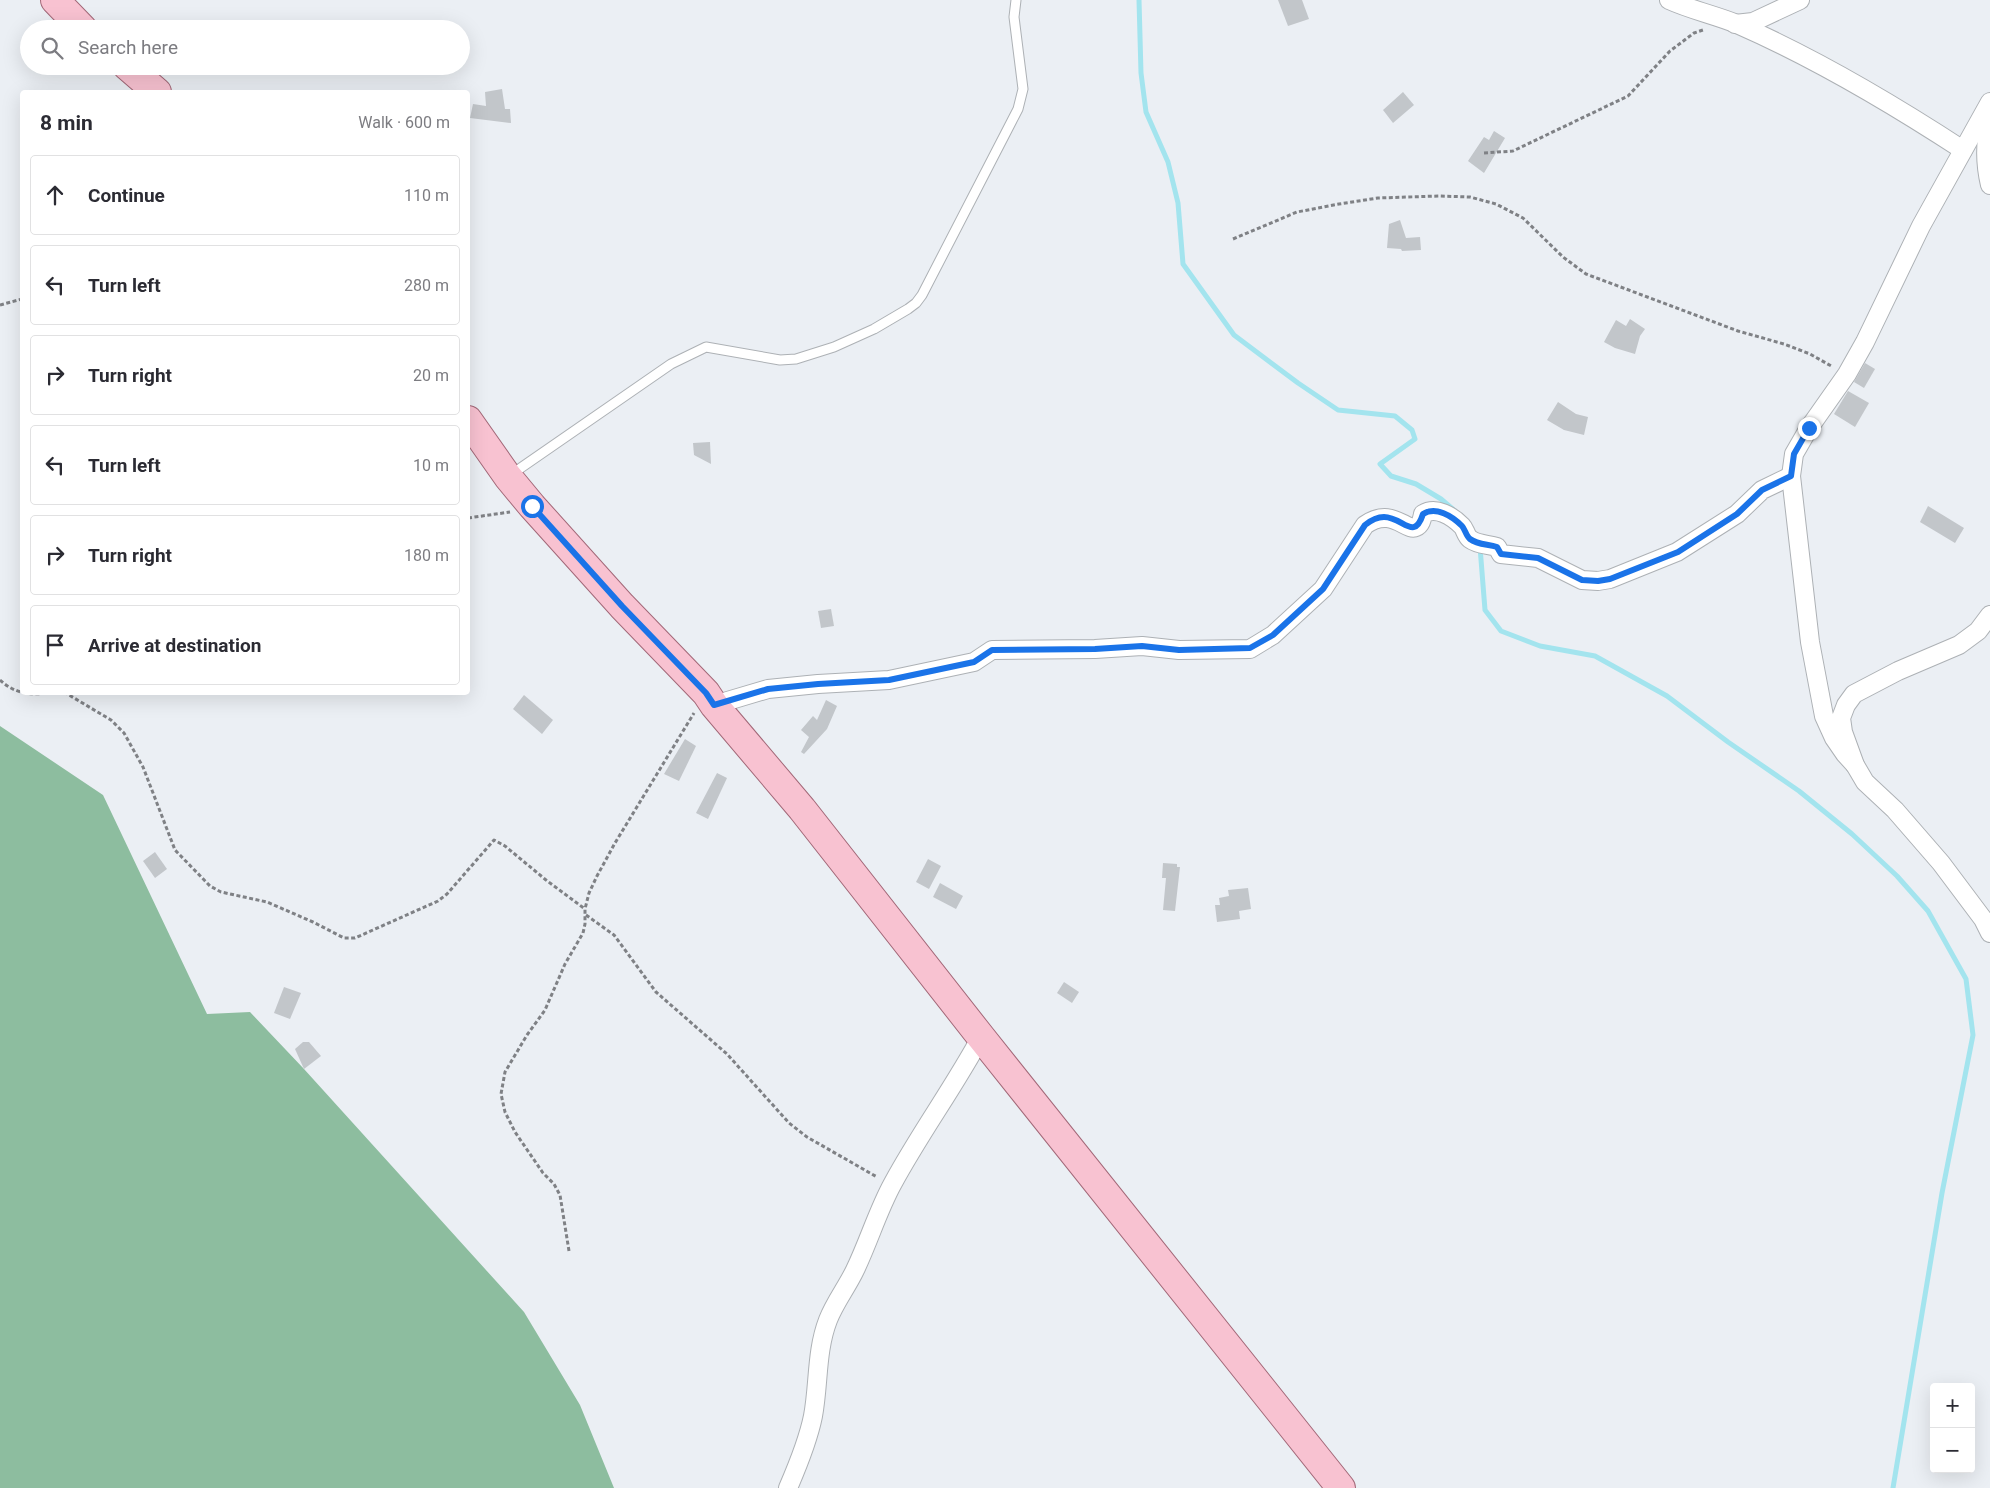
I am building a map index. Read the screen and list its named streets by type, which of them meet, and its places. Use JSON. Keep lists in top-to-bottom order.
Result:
{
  "page": {
    "search": "Search here",
    "heading": ["8 min", "Walk · 600 m"],
    "list": [
      ["Continue", "110 m"],
      ["Turn left", "280 m"],
      ["Turn right", "20 m"],
      ["Turn left", "10 m"],
      ["Turn right", "180 m"],
      "Arrive at destination"
    ],
    "map_buttons": ["+", "−"]
  }
}
